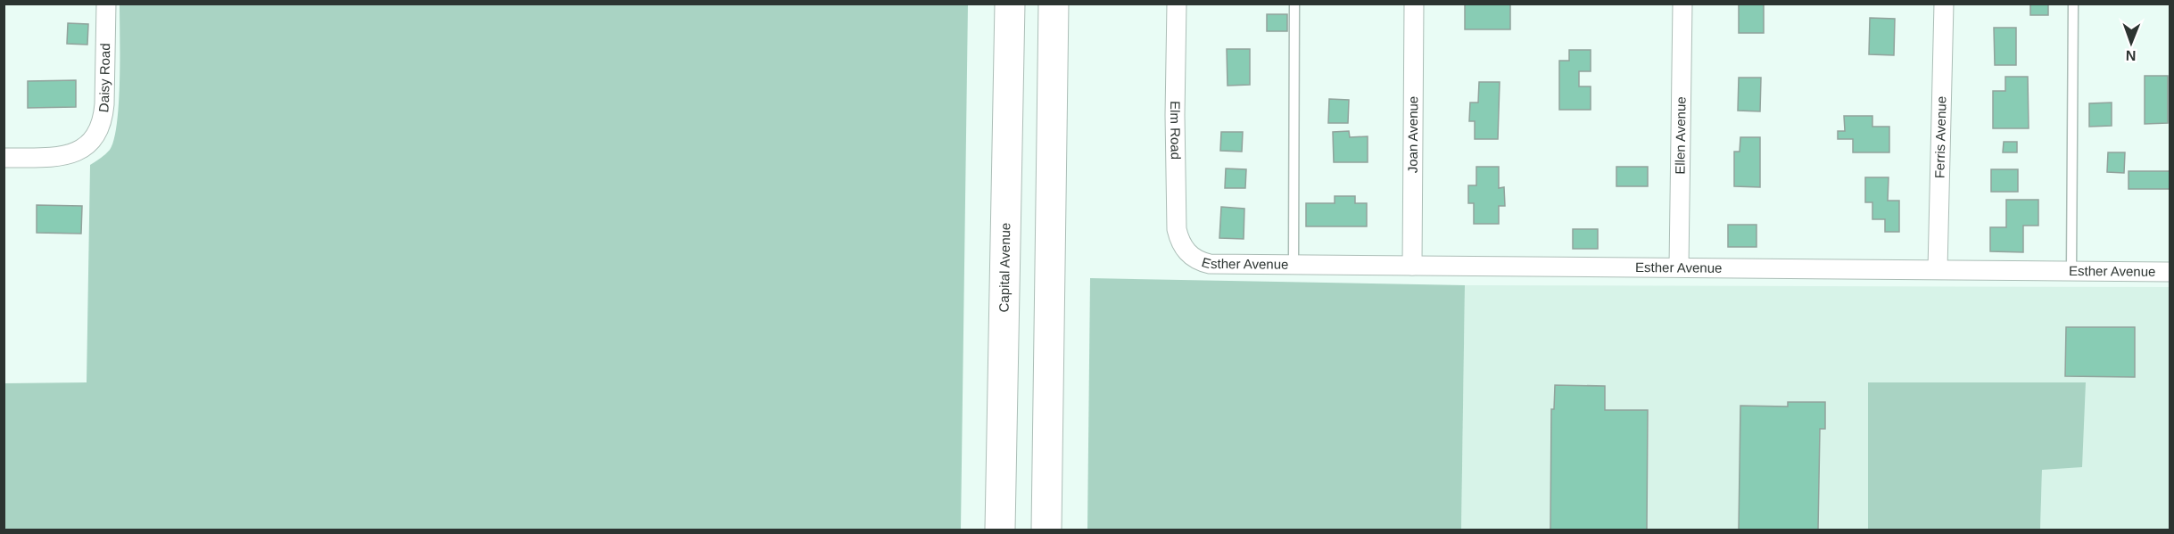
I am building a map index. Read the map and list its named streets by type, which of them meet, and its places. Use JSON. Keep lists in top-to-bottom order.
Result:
{
  "streets": {
    "highway": ["Capital Avenue"],
    "street": [
      "Daisy Road",
      "Elm Road",
      "Joan Avenue",
      "Ellen Avenue",
      "Ferris Avenue",
      "Esther Avenue"
    ]
  },
  "crossings": [
    ["Elm Road", "Esther Avenue"],
    ["Joan Avenue", "Esther Avenue"],
    ["Ellen Avenue", "Esther Avenue"],
    ["Ferris Avenue", "Esther Avenue"]
  ],
  "north": "bottom"
}
